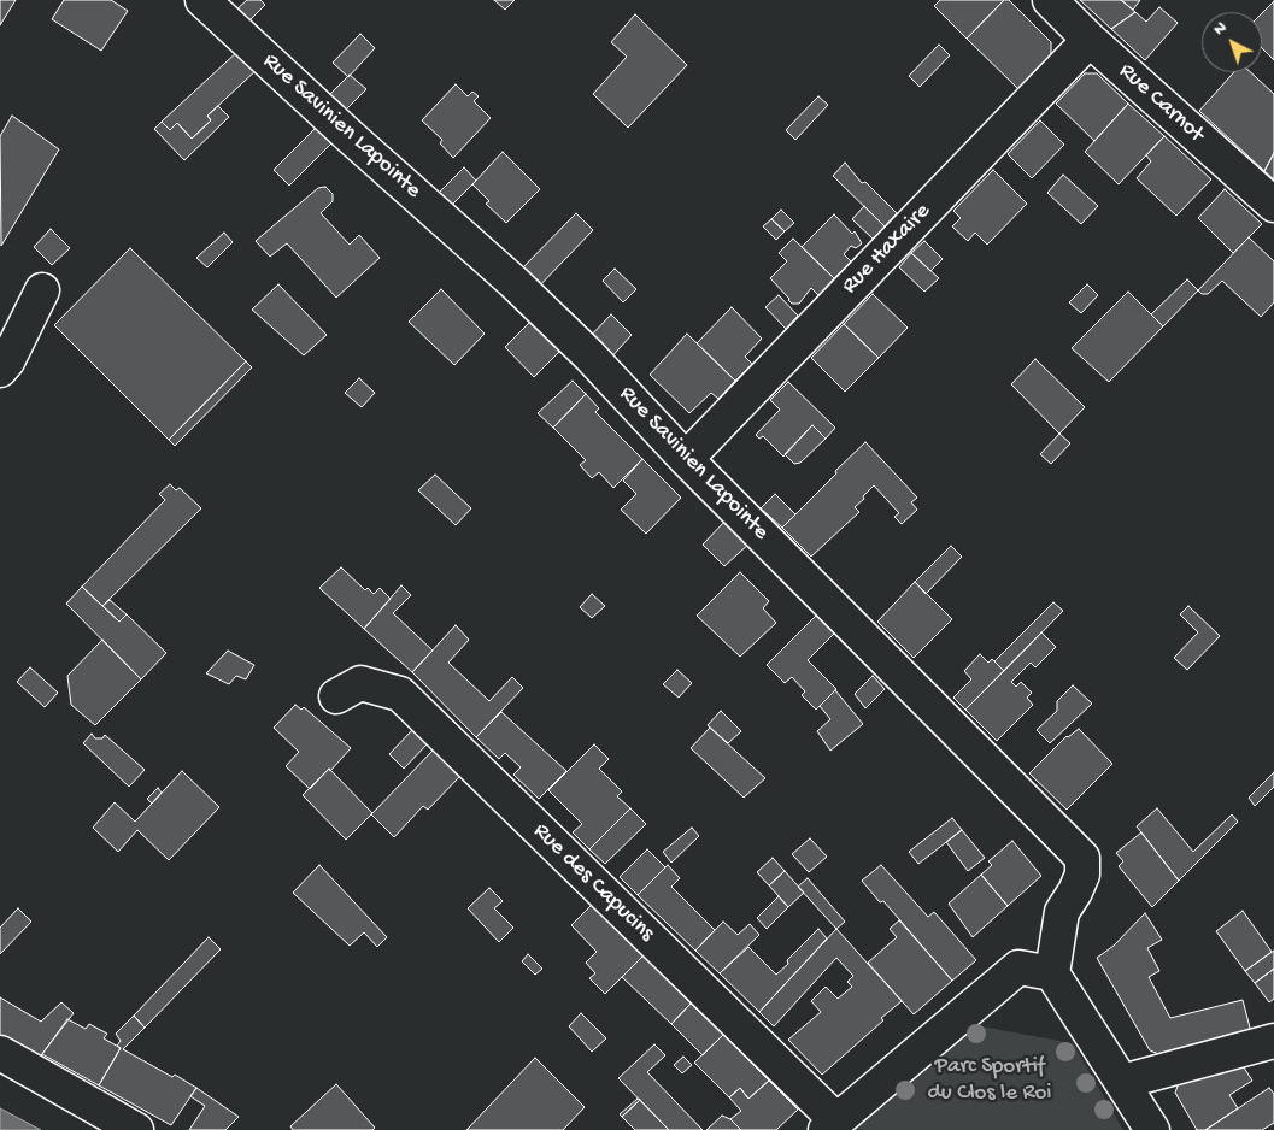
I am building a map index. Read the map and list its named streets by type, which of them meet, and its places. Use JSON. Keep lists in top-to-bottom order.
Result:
{
  "streets": {
    "street": [
      "Rue Carnot",
      "Rue Savinien Lapointe",
      "Rue Haxaire",
      "Rue des Capucins"
    ]
  },
  "crossings": [
    ["Rue Carnot", "Rue Haxaire"],
    ["Rue Savinien Lapointe", "Rue Haxaire"]
  ],
  "parks": ["Parc Sportif du Clos le Roi"],
  "north": "top left"
}
